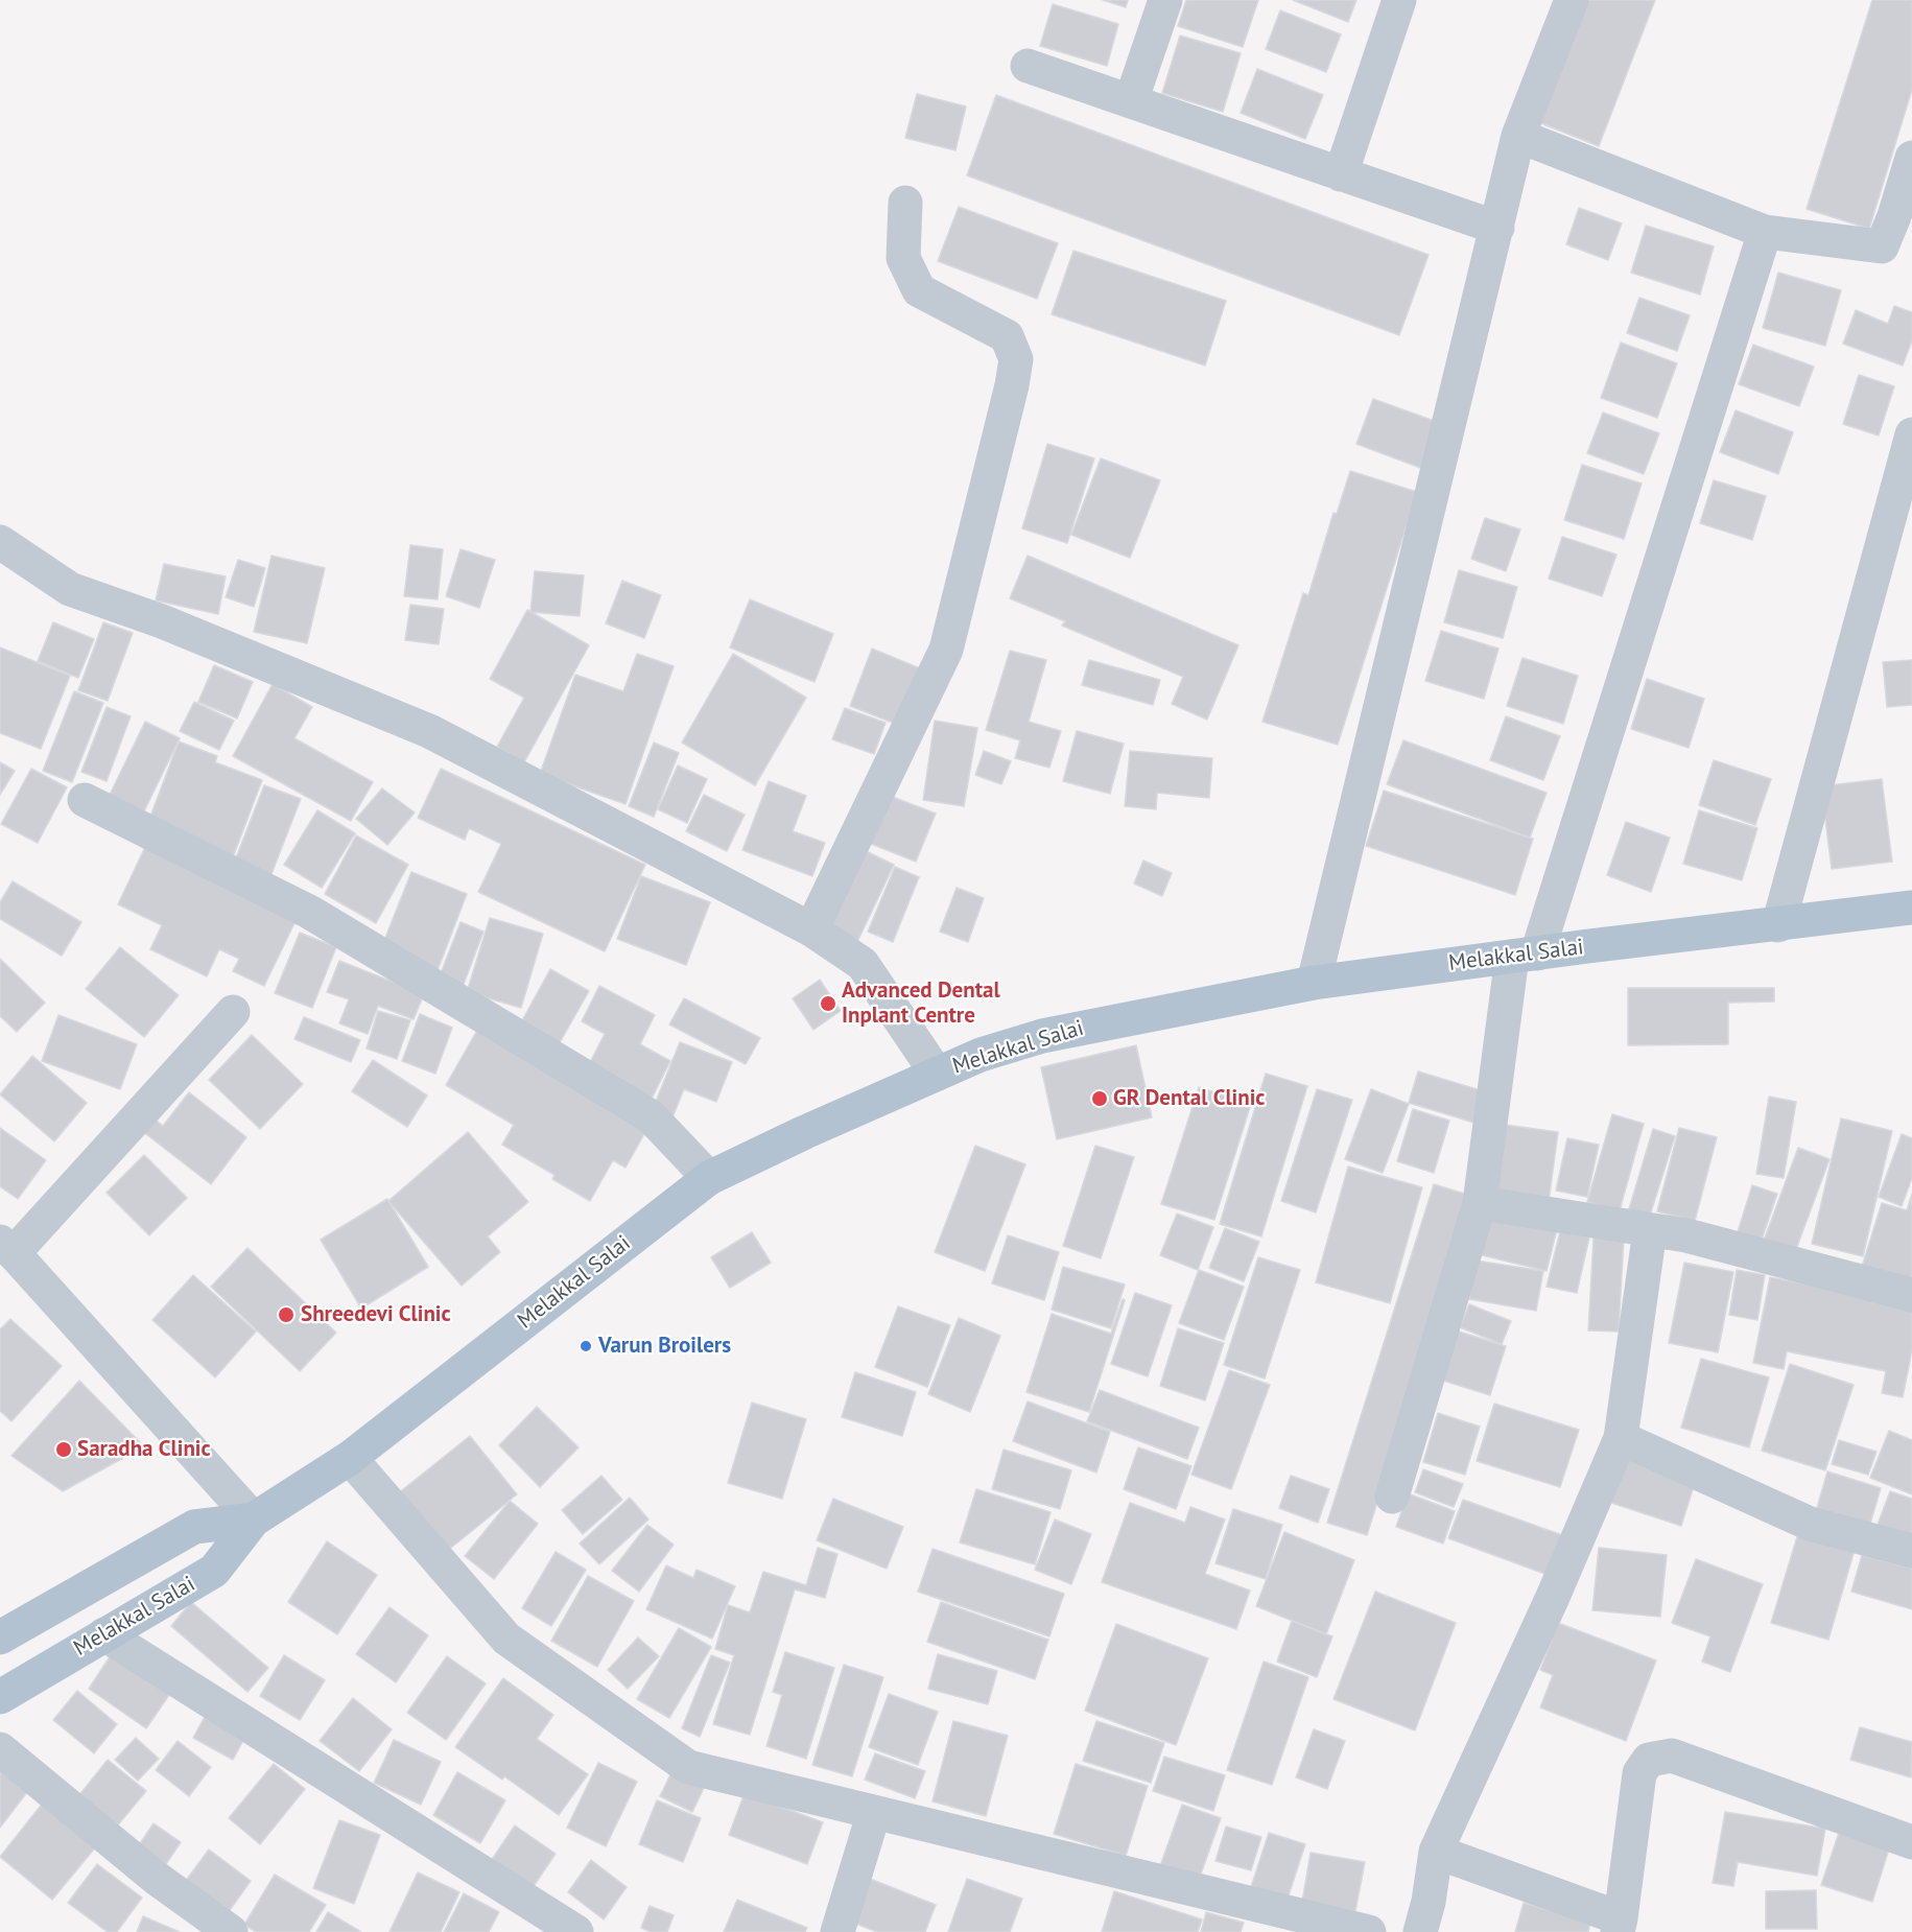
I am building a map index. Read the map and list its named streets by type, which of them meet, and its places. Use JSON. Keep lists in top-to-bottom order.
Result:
{
  "streets": {
    "main road": ["Melakkal Salai"]
  },
  "places": [
    "Advanced Dental Inplant Centre",
    "GR Dental Clinic",
    "Shreedevi Clinic",
    "Varun Broilers",
    "Saradha Clinic"
  ]
}
